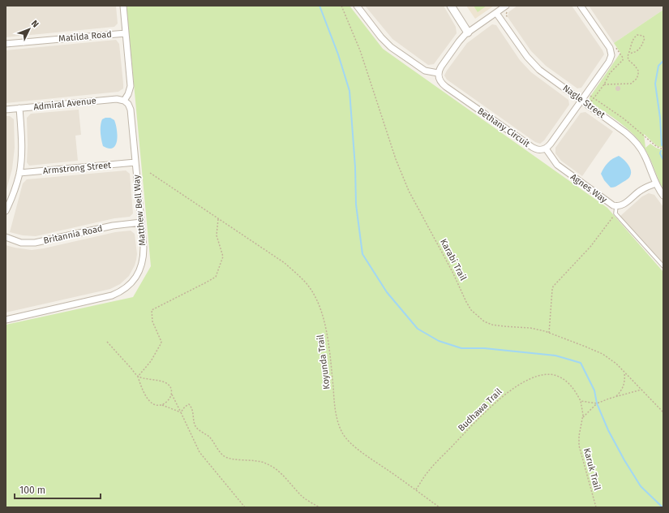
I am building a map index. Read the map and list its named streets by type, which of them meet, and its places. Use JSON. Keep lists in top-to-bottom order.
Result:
{
  "streets": {
    "street": [
      "Matilda Road",
      "Nagle Street",
      "Admiral Avenue",
      "Bethany Circuit",
      "Armstrong Street",
      "Agnes Way",
      "Matthew Bell Way",
      "Britannia Road"
    ],
    "path": [
      "Karabi Trail",
      "Koyunda Trail",
      "Budhawa Trail",
      "Karuk Trail"
    ]
  },
  "crossings": [
    ["Nagle Street", "Agnes Way"],
    ["Admiral Avenue", "Matthew Bell Way"],
    ["Bethany Circuit", "Agnes Way"],
    ["Armstrong Street", "Matthew Bell Way"],
    ["Matthew Bell Way", "Britannia Road"],
    ["Koyunda Trail", "Budhawa Trail"],
    ["Budhawa Trail", "Karuk Trail"]
  ],
  "scale_bar": "100 m",
  "north": "top right"
}
